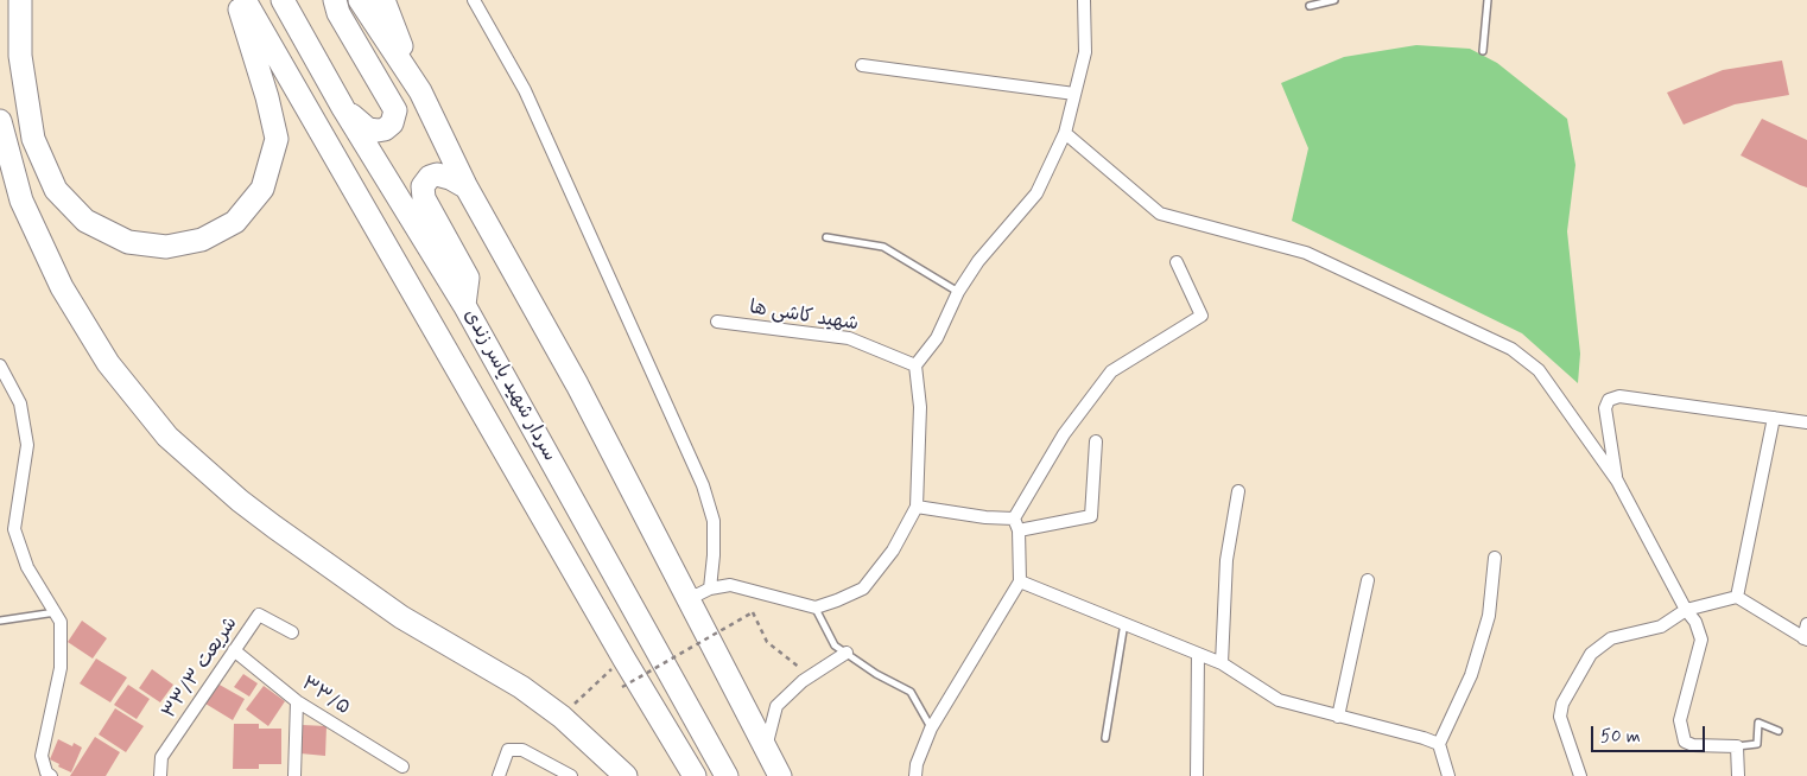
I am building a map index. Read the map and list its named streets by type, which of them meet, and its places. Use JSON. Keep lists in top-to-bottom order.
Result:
{
  "streets": {
    "highway": ["سردار شهید یاسر زندی"],
    "street": ["شهید کاشی ها", "شریعت ۳۳/۳", "۳۳/۵"]
  },
  "crossings": [
    ["شریعت ۳۳/۳", "۳۳/۵"]
  ],
  "scale_bar": "50 m"
}
